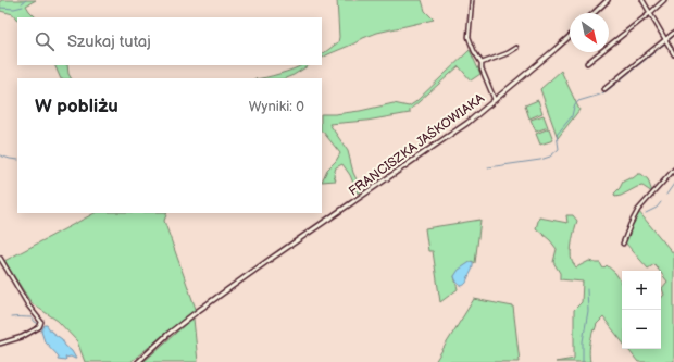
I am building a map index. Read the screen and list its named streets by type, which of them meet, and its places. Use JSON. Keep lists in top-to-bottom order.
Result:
{
  "streets": {
    "street": ["FRANCISZKA JAŚKOWIAKA"]
  },
  "north": "bottom right",
  "page": {
    "search": "Szukaj tutaj",
    "heading": ["W pobliżu", "Wyniki: 0"],
    "map_buttons": ["+", "−"]
  }
}
